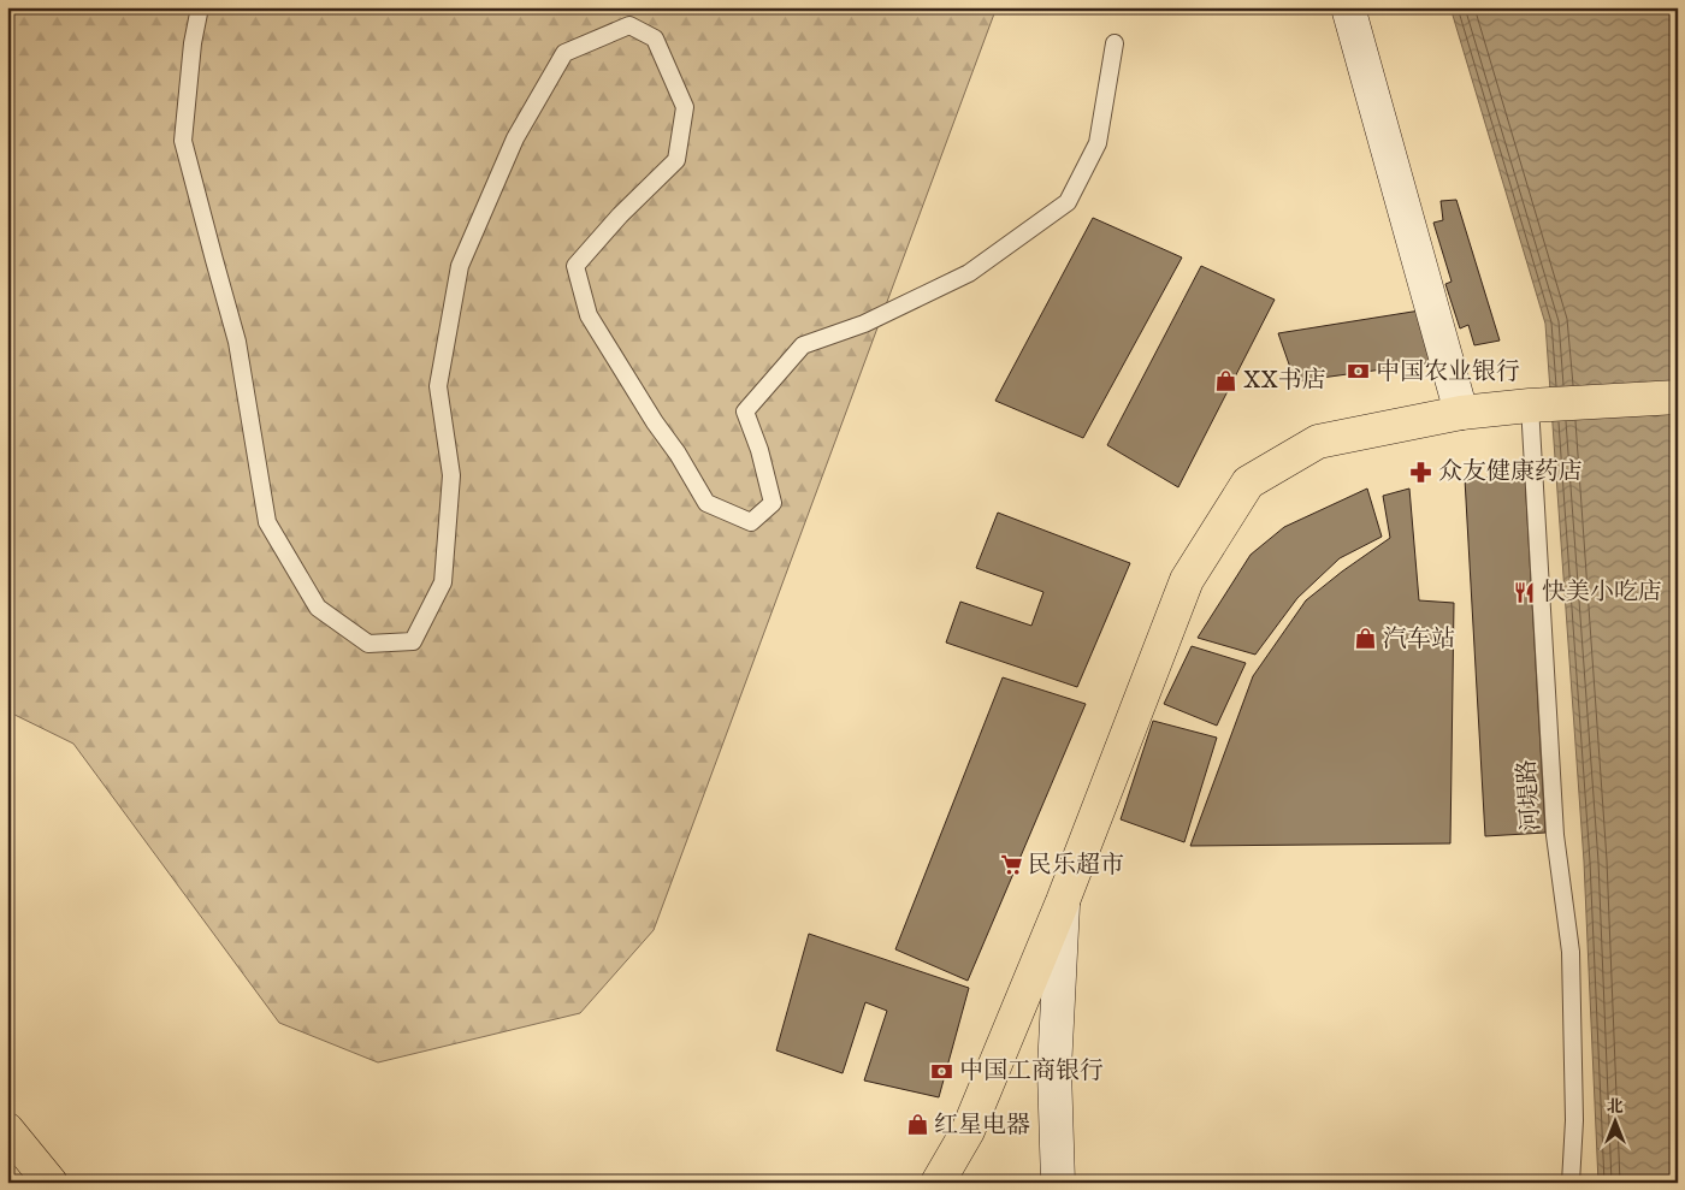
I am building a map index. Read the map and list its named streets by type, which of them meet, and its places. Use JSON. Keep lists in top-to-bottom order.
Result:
{
  "streets": {
    "lane": ["河堤路"]
  },
  "places": {
    "bank": ["中国农业银行", "中国工商银行"],
    "shop": ["XX书店", "汽车站", "红星电器"],
    "pharmacy": ["众友健康药店"],
    "restaurant": ["快美小吃店"],
    "supermarket": ["民乐超市"]
  },
  "north": "top"
}
